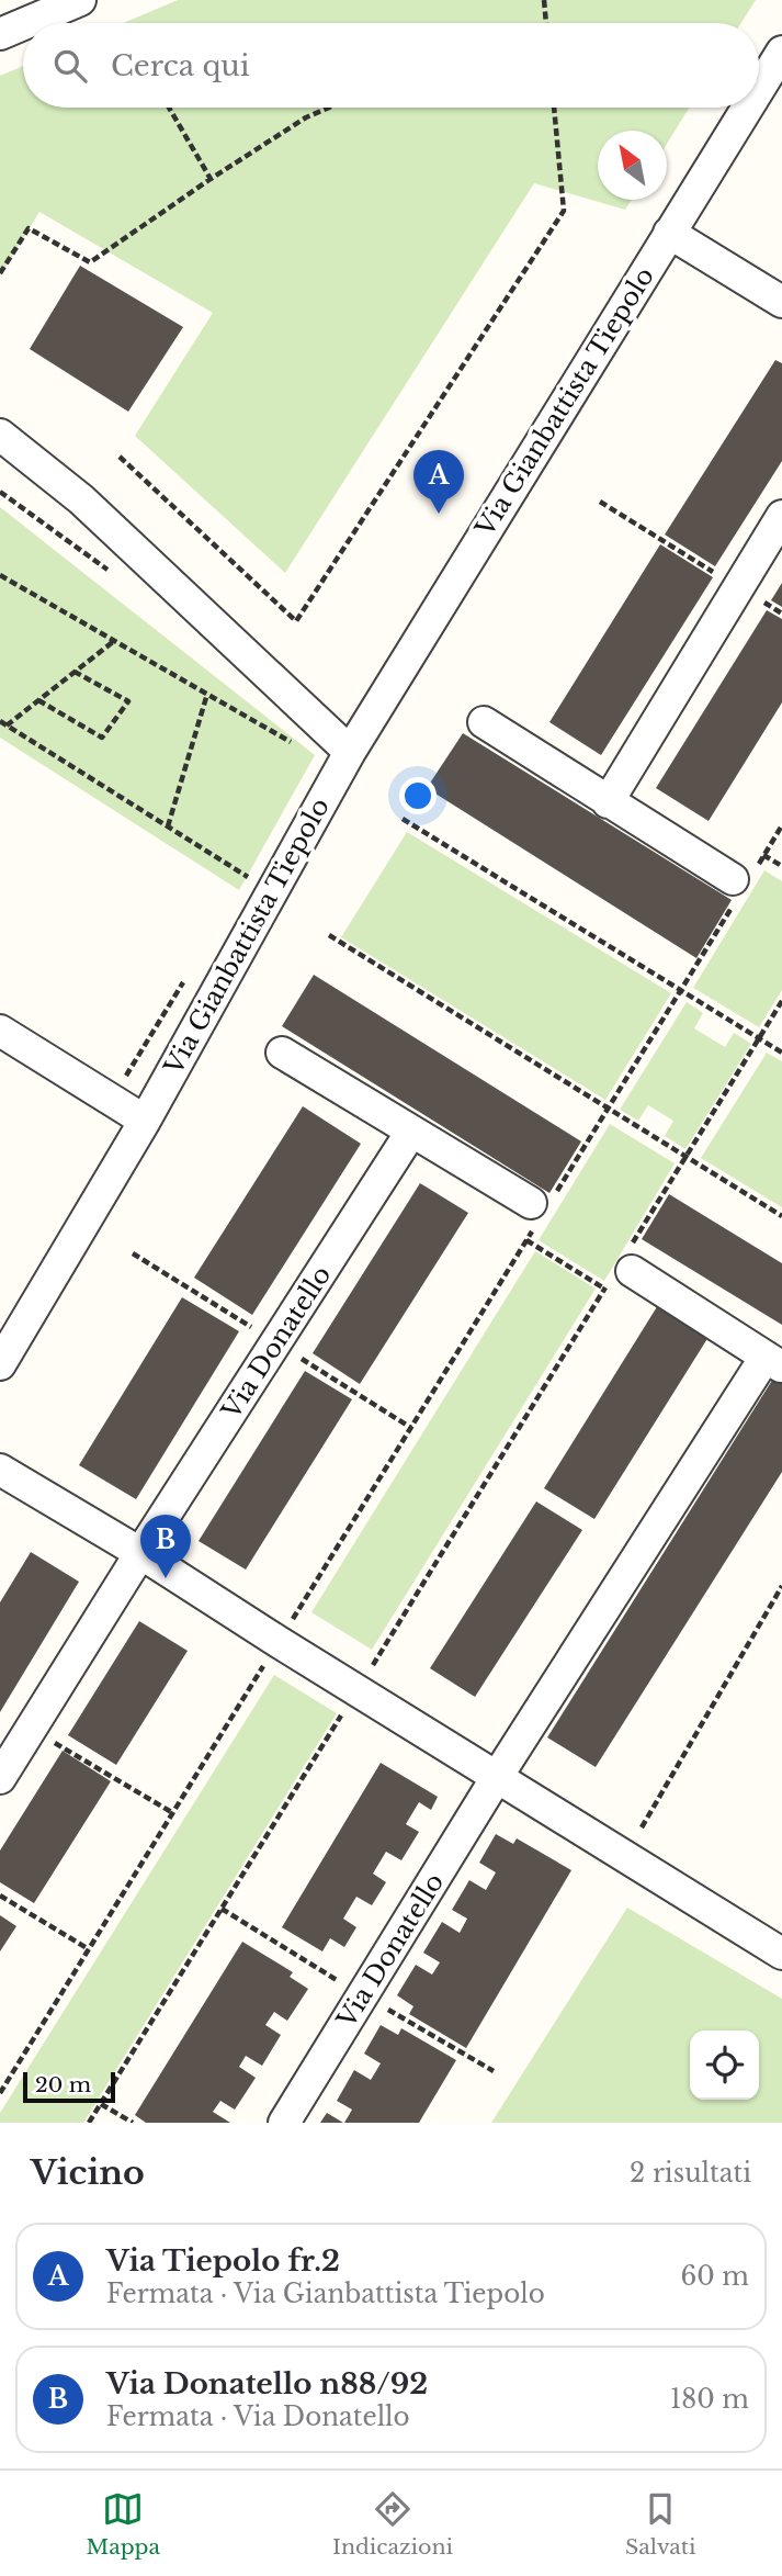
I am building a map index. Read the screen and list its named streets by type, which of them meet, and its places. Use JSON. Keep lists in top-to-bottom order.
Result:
{
  "streets": {
    "street": ["Via Gianbattista Tiepolo", "Via Donatello"]
  },
  "scale_bar": "20 m",
  "north": "top left",
  "page": {
    "search": "Cerca qui",
    "pins": ["A", "B"],
    "scale": "20 m",
    "heading": ["Vicino", "2 risultati"],
    "list": [
      {
        "mark": "A",
        "name": "Via Tiepolo fr.2",
        "note": "Fermata · Via Gianbattista Tiepolo",
        "value": "60 m"
      },
      {
        "mark": "B",
        "name": "Via Donatello n88/92",
        "note": "Fermata · Via Donatello",
        "value": "180 m"
      }
    ],
    "nav": ["Mappa", "Indicazioni", "Salvati"]
  }
}
